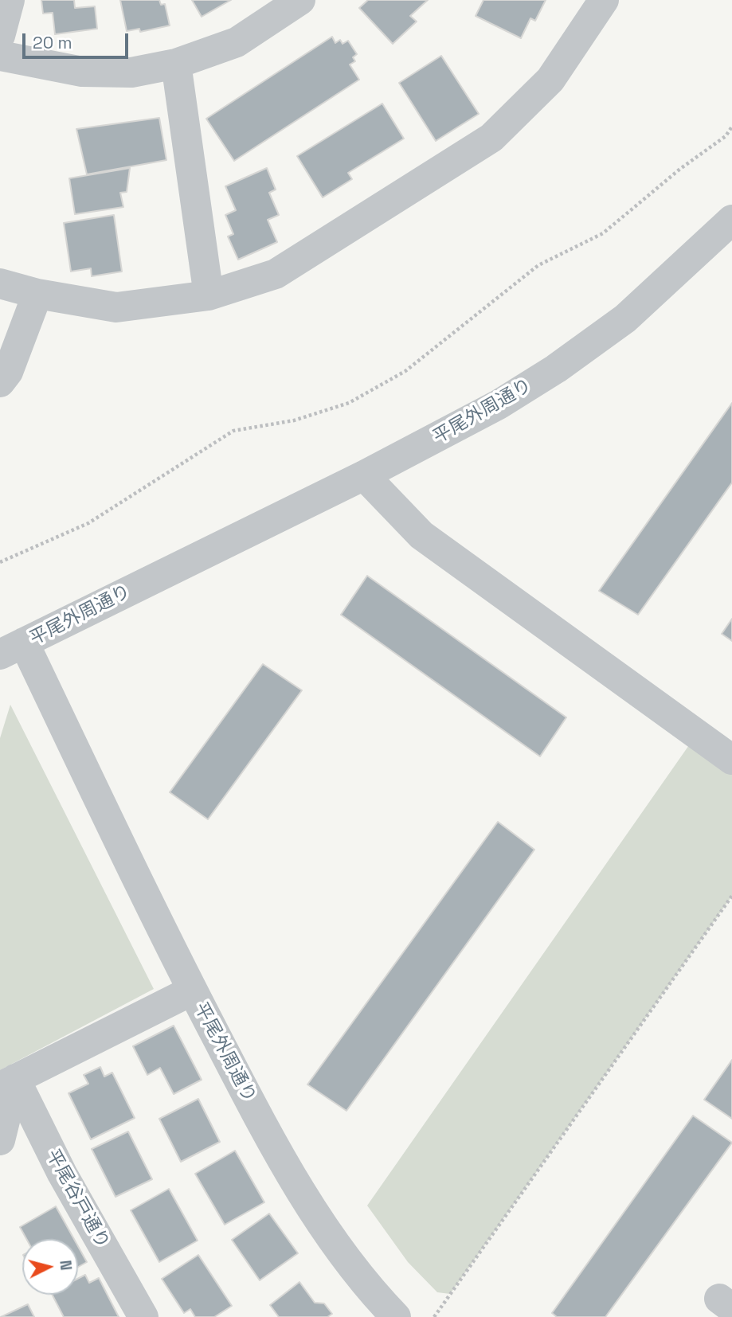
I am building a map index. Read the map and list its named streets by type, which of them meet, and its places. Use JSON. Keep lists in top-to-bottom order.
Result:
{
  "streets": {
    "street": ["平尾外周通り", "平尾谷戸通り"]
  },
  "scale_bar": "20 m",
  "north": "right"
}
